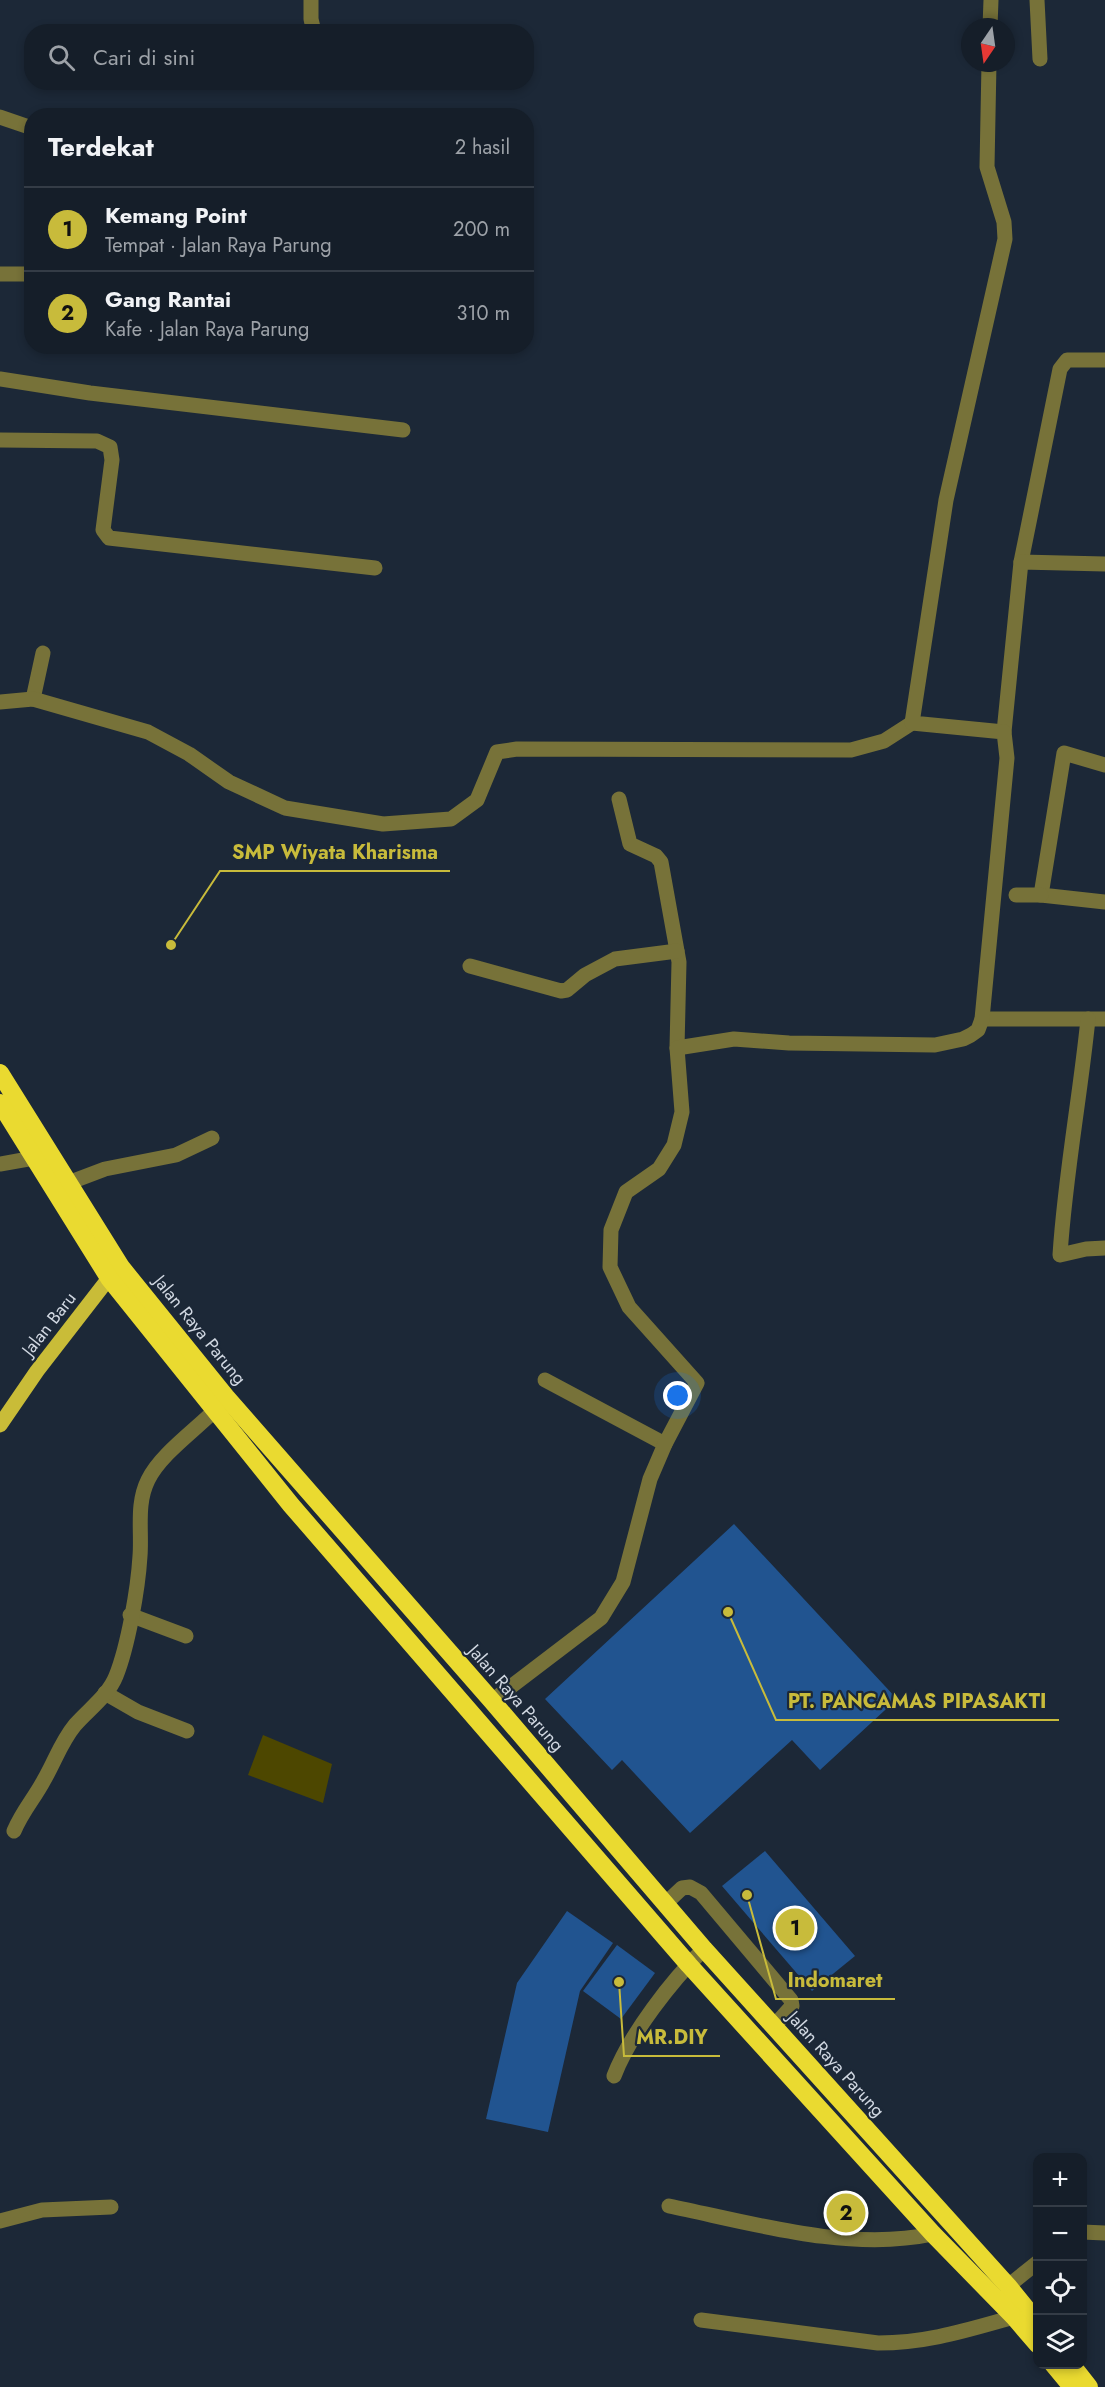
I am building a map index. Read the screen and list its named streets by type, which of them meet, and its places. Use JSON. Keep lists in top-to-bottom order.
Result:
{
  "streets": {
    "highway": ["Jalan Raya Parung"],
    "main road": ["Jalan Baru"]
  },
  "places": [
    "SMP Wiyata Kharisma",
    "PT. PANCAMAS PIPASAKTI",
    "Indomaret",
    "MR.DIY"
  ],
  "north": "bottom",
  "page": {
    "search": "Cari di sini",
    "heading": ["Terdekat", "2 hasil"],
    "list": [
      {
        "mark": "1",
        "name": "Kemang Point",
        "note": "Tempat · Jalan Raya Parung",
        "value": "200 m"
      },
      {
        "mark": "2",
        "name": "Gang Rantai",
        "note": "Kafe · Jalan Raya Parung",
        "value": "310 m"
      }
    ],
    "pins": ["1", "2"],
    "map_buttons": ["+", "−"]
  }
}
